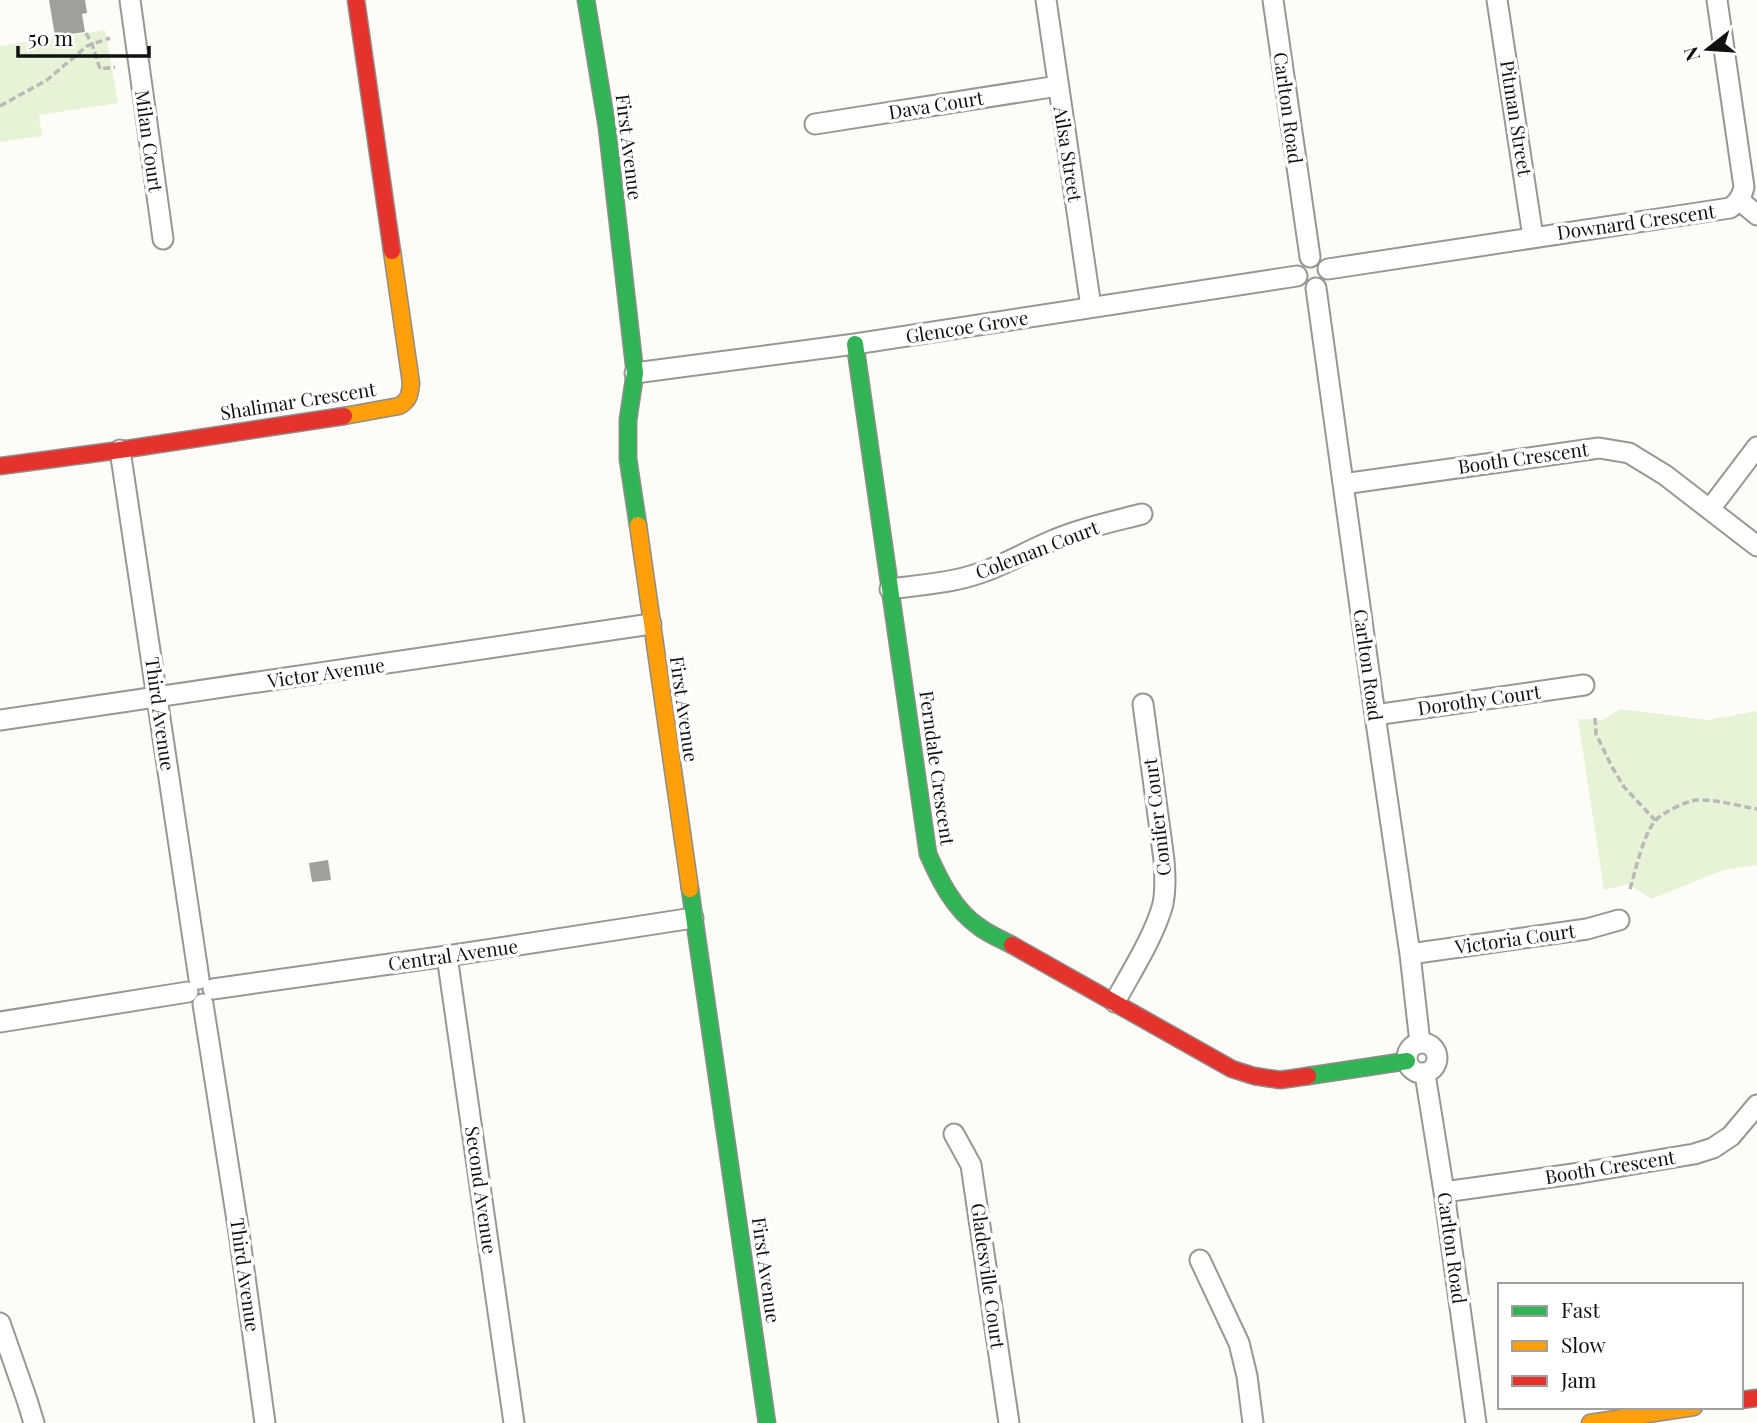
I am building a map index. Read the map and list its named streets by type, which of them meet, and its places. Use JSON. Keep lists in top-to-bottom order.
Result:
{
  "streets": {
    "street": [
      "Dava Court",
      "Carlton Road",
      "Pitman Street",
      "Milan Court",
      "First Avenue",
      "Ailsa Street",
      "Downard Crescent",
      "Glencoe Grove",
      "Shalimar Crescent",
      "Booth Crescent",
      "Coleman Court",
      "Victor Avenue",
      "Dorothy Court",
      "Third Avenue",
      "Ferndale Crescent",
      "Conifer Court",
      "Victoria Court",
      "Central Avenue",
      "Second Avenue",
      "Gladesville Court"
    ]
  },
  "crossings": [
    ["Dava Court", "Ailsa Street"],
    ["Carlton Road", "Downard Crescent"],
    ["Carlton Road", "Glencoe Grove"],
    ["Carlton Road", "Booth Crescent"],
    ["Carlton Road", "Dorothy Court"],
    ["Carlton Road", "Ferndale Crescent"],
    ["Carlton Road", "Victoria Court"],
    ["Pitman Street", "Downard Crescent"],
    ["First Avenue", "Glencoe Grove"],
    ["First Avenue", "Victor Avenue"],
    ["First Avenue", "Central Avenue"],
    ["Ailsa Street", "Glencoe Grove"],
    ["Downard Crescent", "Glencoe Grove"],
    ["Glencoe Grove", "Ferndale Crescent"],
    ["Shalimar Crescent", "Third Avenue"],
    ["Coleman Court", "Ferndale Crescent"],
    ["Victor Avenue", "Third Avenue"],
    ["Third Avenue", "Central Avenue"],
    ["Ferndale Crescent", "Conifer Court"],
    ["Central Avenue", "Second Avenue"]
  ],
  "legend": ["Fast", "Slow", "Jam"],
  "scale_bar": "50 m",
  "north": "left"
}
